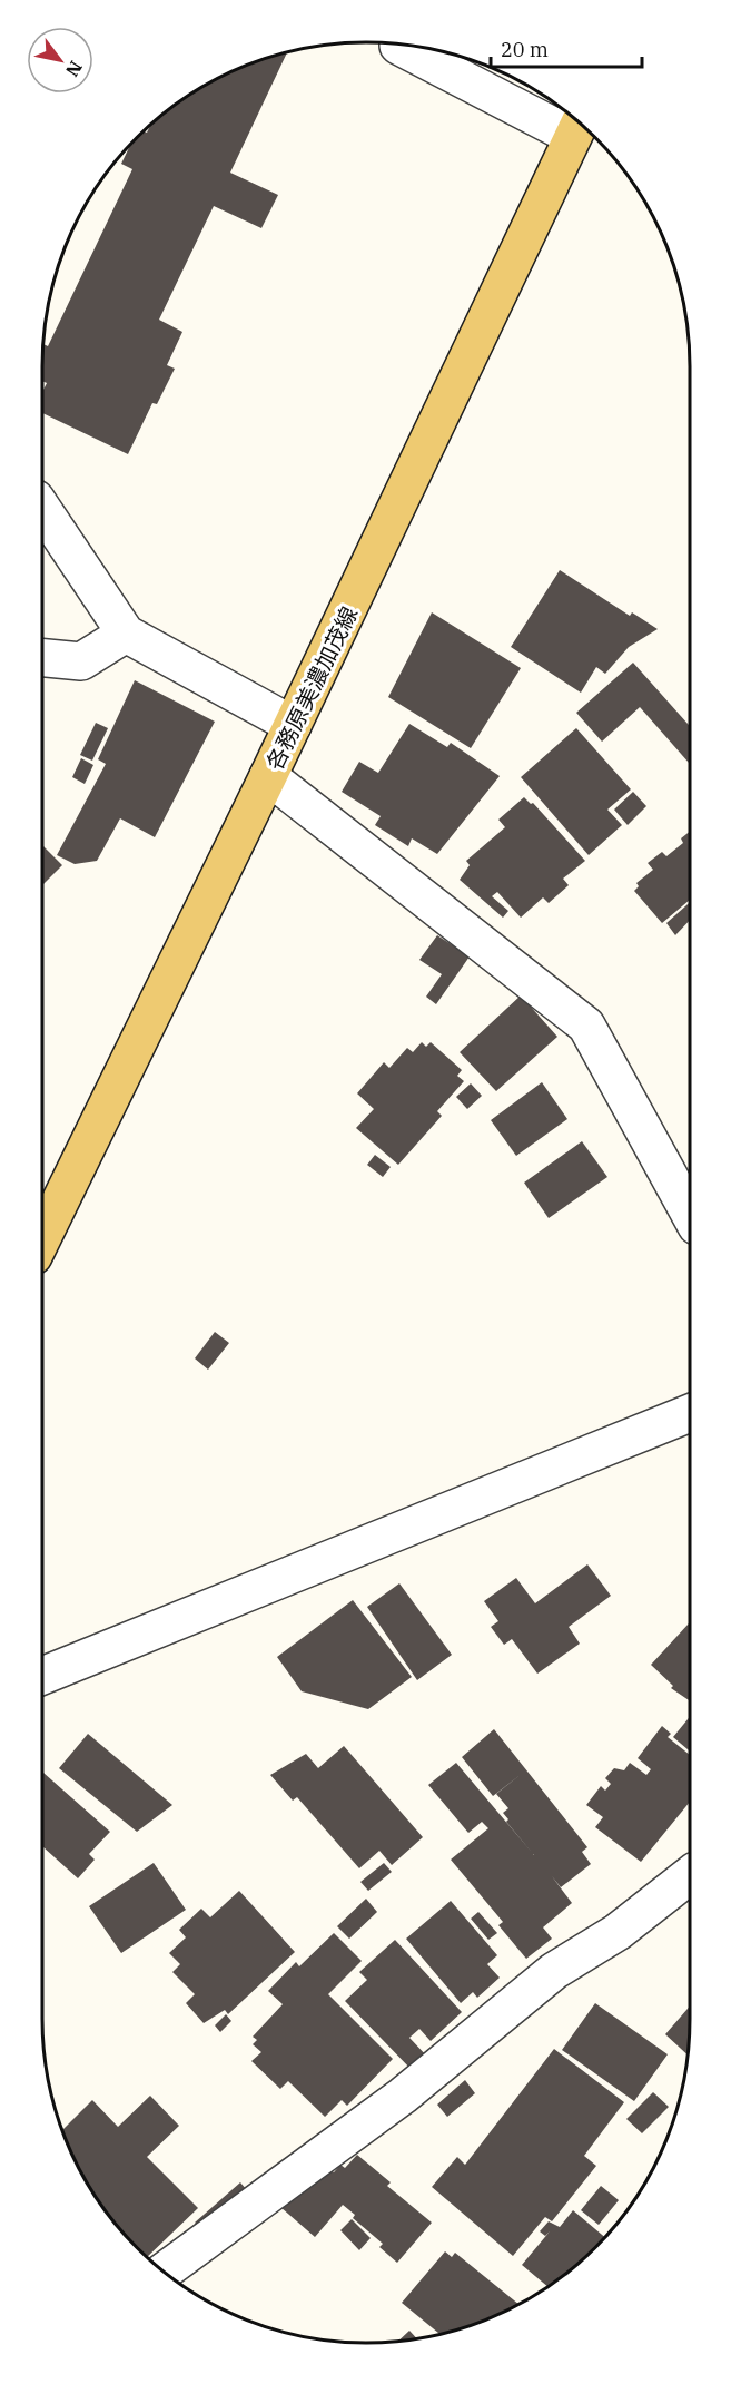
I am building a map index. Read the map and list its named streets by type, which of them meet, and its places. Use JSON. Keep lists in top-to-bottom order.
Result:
{
  "streets": {
    "main road": ["各務原美濃加茂線"]
  },
  "scale_bar": "20 m",
  "north": "bottom right"
}
